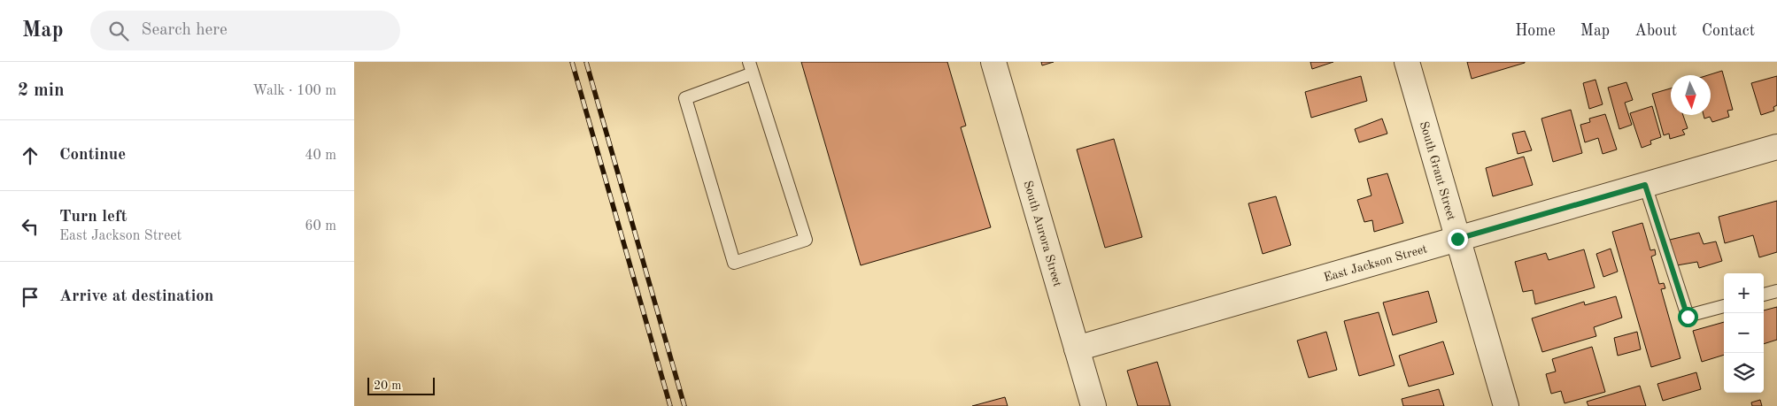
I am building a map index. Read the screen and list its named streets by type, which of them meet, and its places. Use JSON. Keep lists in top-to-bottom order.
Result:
{
  "streets": {
    "street": ["South Grant Street", "South Aurora Street", "East Jackson Street"]
  },
  "crossings": [
    ["South Grant Street", "East Jackson Street"],
    ["South Aurora Street", "East Jackson Street"]
  ],
  "scale_bar": "20 m",
  "north": "bottom",
  "page": {
    "header": "Map",
    "search": "Search here",
    "nav": [
      "Home",
      "Map",
      "About",
      "Contact"
    ],
    "heading": ["2 min", "Walk · 100 m"],
    "list": [
      ["Continue", "40 m"],
      ["Turn left", "East Jackson Street", "60 m"],
      "Arrive at destination"
    ],
    "map_buttons": ["+", "−"],
    "scale": "20 m"
  }
}
